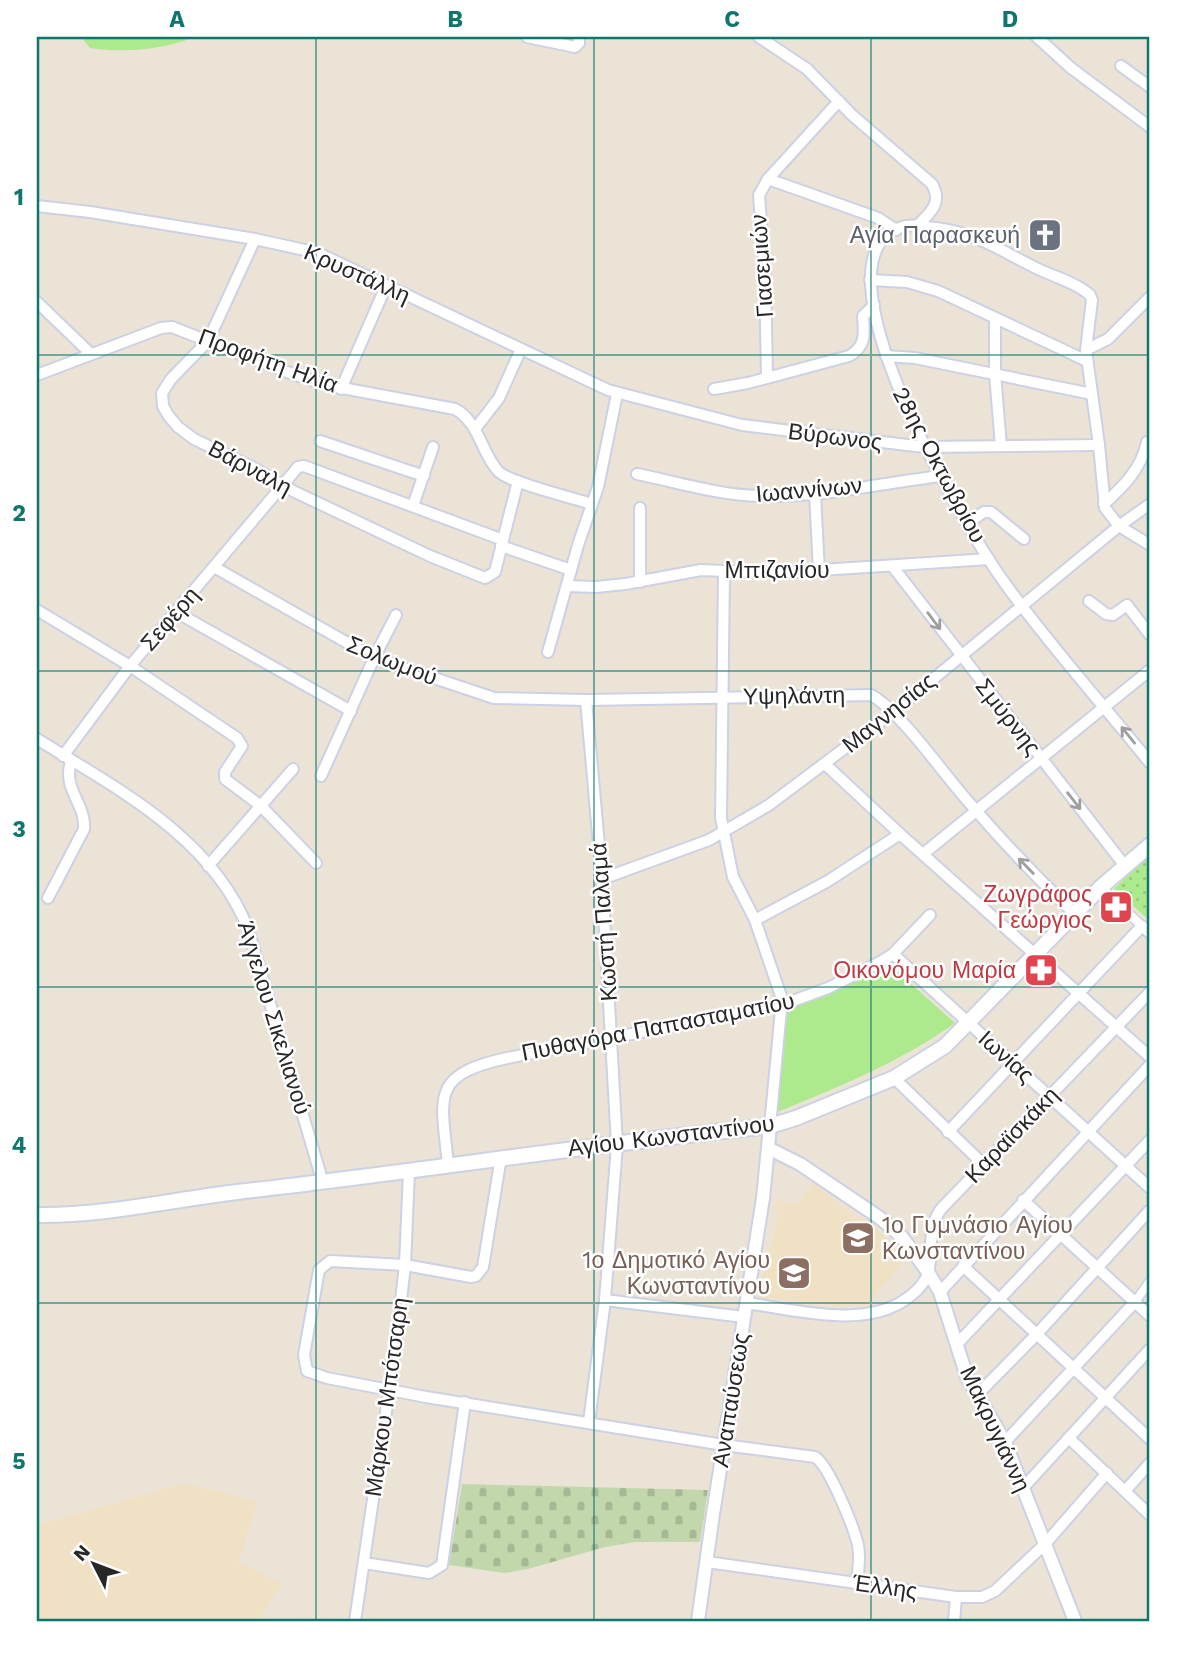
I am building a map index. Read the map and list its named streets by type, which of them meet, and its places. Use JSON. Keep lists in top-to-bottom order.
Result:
{
  "streets": {
    "main road": ["Αγίου Κωνσταντίνου"],
    "street": [
      "Γιασεμιών",
      "Κρυστάλλη",
      "Προφήτη Ηλία",
      "Βύρωνος",
      "28ης Οκτωβρίου",
      "Βάρναλη",
      "Ιωαννίνων",
      "Μπιζανίου",
      "Σεφέρη",
      "Σολωμού",
      "Υψηλάντη",
      "Μαγνησίας",
      "Σμύρνης",
      "Κωστή Παλαμά",
      "Άγγελου Σικελιανού",
      "Πυθαγόρα Παπασταματίου",
      "Ιωνίας",
      "Καραϊσκάκη",
      "Μάρκου Μπότσαρη",
      "Αναπαύσεως",
      "Μακρυγιάννη",
      "Έλλης"
    ]
  },
  "crossings": [
    ["Κρυστάλλη", "Βύρωνος"],
    ["Κρυστάλλη", "Βάρναλη"],
    ["Προφήτη Ηλία", "Βάρναλη"],
    ["Βύρωνος", "28ης Οκτωβρίου"],
    ["28ης Οκτωβρίου", "Ιωαννίνων"],
    ["28ης Οκτωβρίου", "Μπιζανίου"],
    ["28ης Οκτωβρίου", "Μαγνησίας"],
    ["Βάρναλη", "Σεφέρη"],
    ["Μπιζανίου", "Σμύρνης"],
    ["Σεφέρη", "Σολωμού"],
    ["Σεφέρη", "Άγγελου Σικελιανού"],
    ["Σολωμού", "Υψηλάντη"],
    ["Σολωμού", "Κωστή Παλαμά"],
    ["Υψηλάντη", "Μαγνησίας"],
    ["Υψηλάντη", "Κωστή Παλαμά"],
    ["Υψηλάντη", "Αγίου Κωνσταντίνου"],
    ["Μαγνησίας", "Σμύρνης"],
    ["Μαγνησίας", "Κωστή Παλαμά"],
    ["Σμύρνης", "Αγίου Κωνσταντίνου"],
    ["Κωστή Παλαμά", "Πυθαγόρα Παπασταματίου"],
    ["Κωστή Παλαμά", "Αγίου Κωνσταντίνου"],
    ["Άγγελου Σικελιανού", "Αγίου Κωνσταντίνου"],
    ["Πυθαγόρα Παπασταματίου", "Ιωνίας"],
    ["Πυθαγόρα Παπασταματίου", "Αγίου Κωνσταντίνου"],
    ["Ιωνίας", "Καραϊσκάκη"],
    ["Ιωνίας", "Αγίου Κωνσταντίνου"],
    ["Καραϊσκάκη", "Μακρυγιάννη"],
    ["Αγίου Κωνσταντίνου", "Μάρκου Μπότσαρη"],
    ["Αγίου Κωνσταντίνου", "Αναπαύσεως"],
    ["Αναπαύσεως", "Μακρυγιάννη"],
    ["Αναπαύσεως", "Έλλης"],
    ["Μακρυγιάννη", "Έλλης"]
  ],
  "one_way": ["Σμύρνης"],
  "places": {
    "church": ["Αγία Παρασκευή"],
    "pharmacy": ["Ζωγράφος Γεώργιος", "Οικονόμου Μαρία"],
    "school or university": ["1ο Γυμνάσιο Αγίου Κωνσταντίνου", "1ο Δημοτικό Αγίου Κωνσταντίνου"]
  },
  "north": "top left",
  "grid": {
    "columns": [
      "A",
      "B",
      "C",
      "D"
    ],
    "rows": [
      "1",
      "2",
      "3",
      "4",
      "5"
    ]
  }
}
